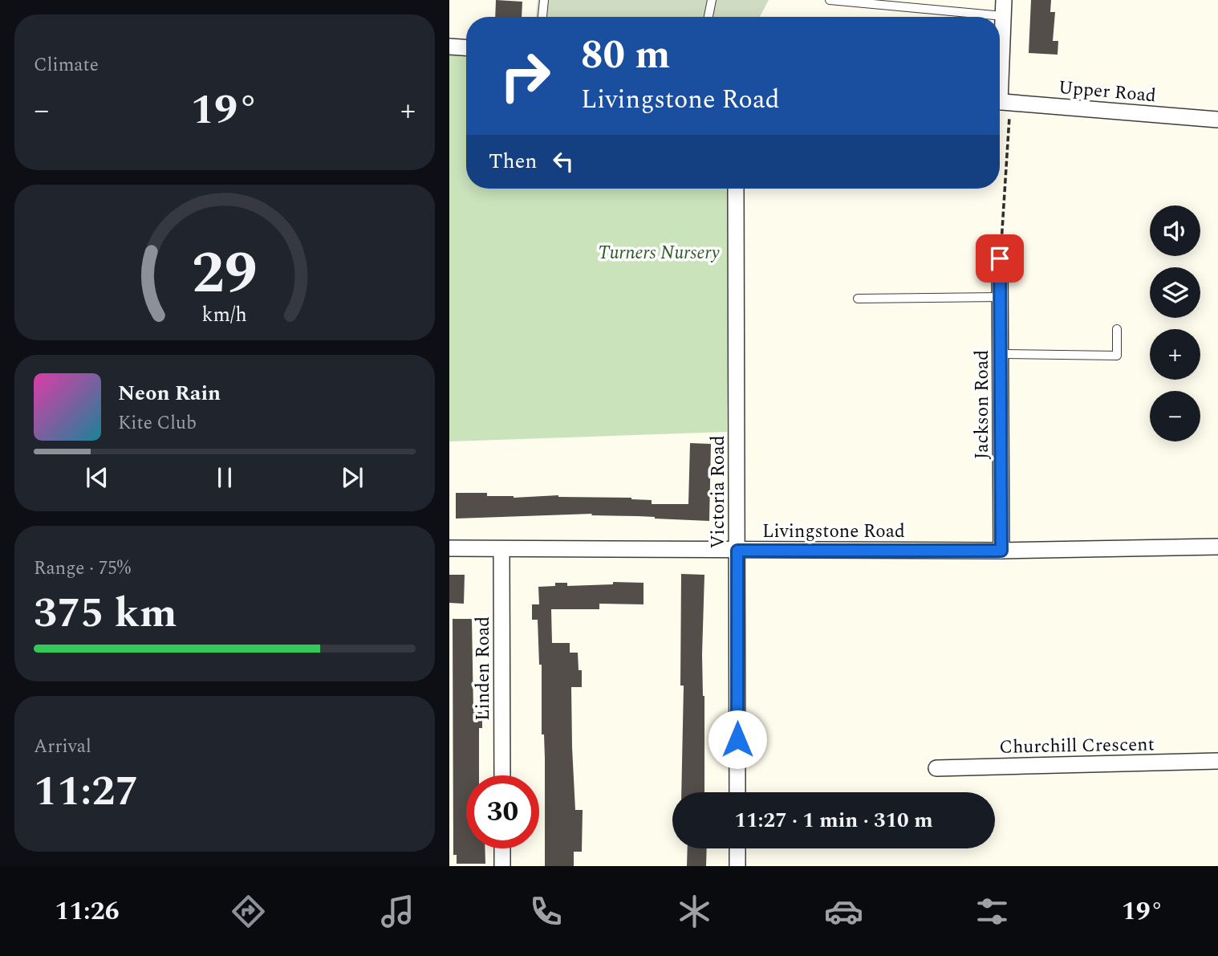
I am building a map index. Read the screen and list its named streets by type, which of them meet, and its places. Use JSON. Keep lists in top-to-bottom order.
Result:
{
  "streets": {
    "street": [
      "Upper Road",
      "Jackson Road",
      "Victoria Road",
      "Livingstone Road",
      "Linden Road",
      "Churchill Crescent"
    ]
  },
  "crossings": [
    ["Jackson Road", "Livingstone Road"],
    ["Victoria Road", "Livingstone Road"],
    ["Livingstone Road", "Linden Road"]
  ],
  "parks": ["Turners Nursery"],
  "page": {
    "tile": [
      "Climate",
      ["Range · 75%", "375 km"],
      ["Arrival", "11:27"]
    ],
    "turn": ["80 m", "Livingstone Road"],
    "heat": ["−", "19°", "+"],
    "then": "Then",
    "map_buttons": ["+", "−"],
    "song": ["Neon Rain", "Kite Club"],
    "limit": "30",
    "trip": "11:27 · 1 min · 310 m",
    "tabs": ["11:26", "19°"],
    "gauge": ["29", "km/h"]
  }
}
